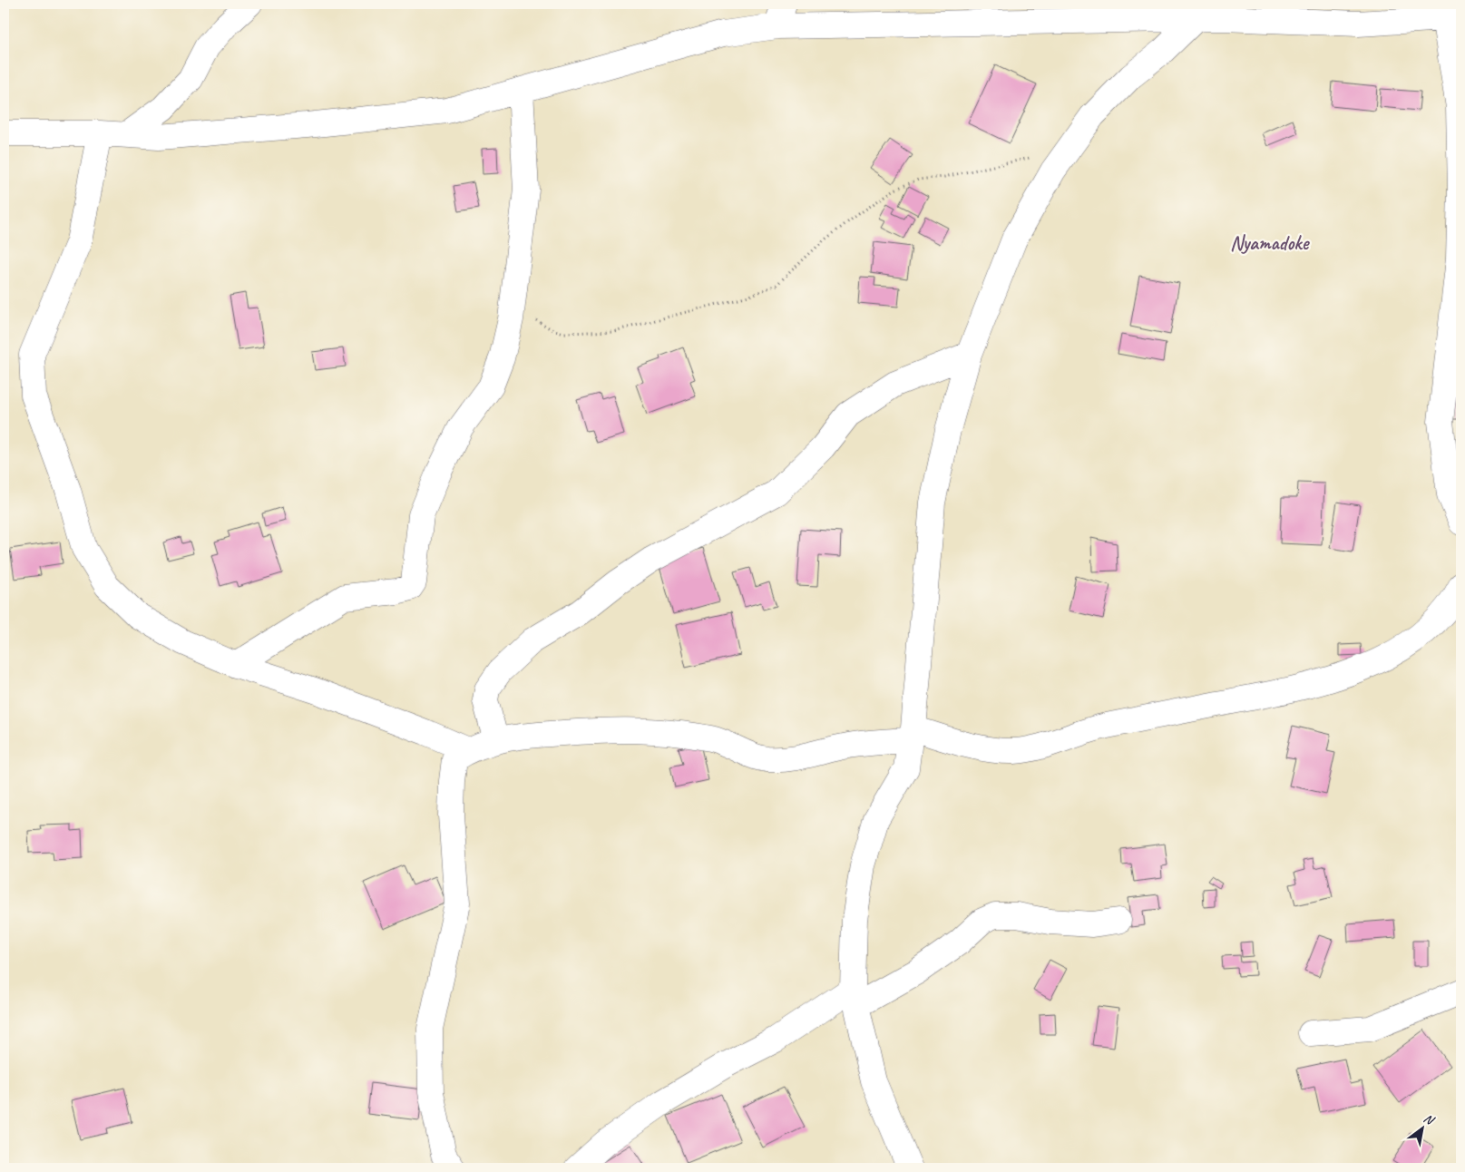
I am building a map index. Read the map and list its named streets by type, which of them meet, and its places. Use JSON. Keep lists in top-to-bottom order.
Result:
{
  "districts": ["Nyamadoke"],
  "north": "top right"
}
